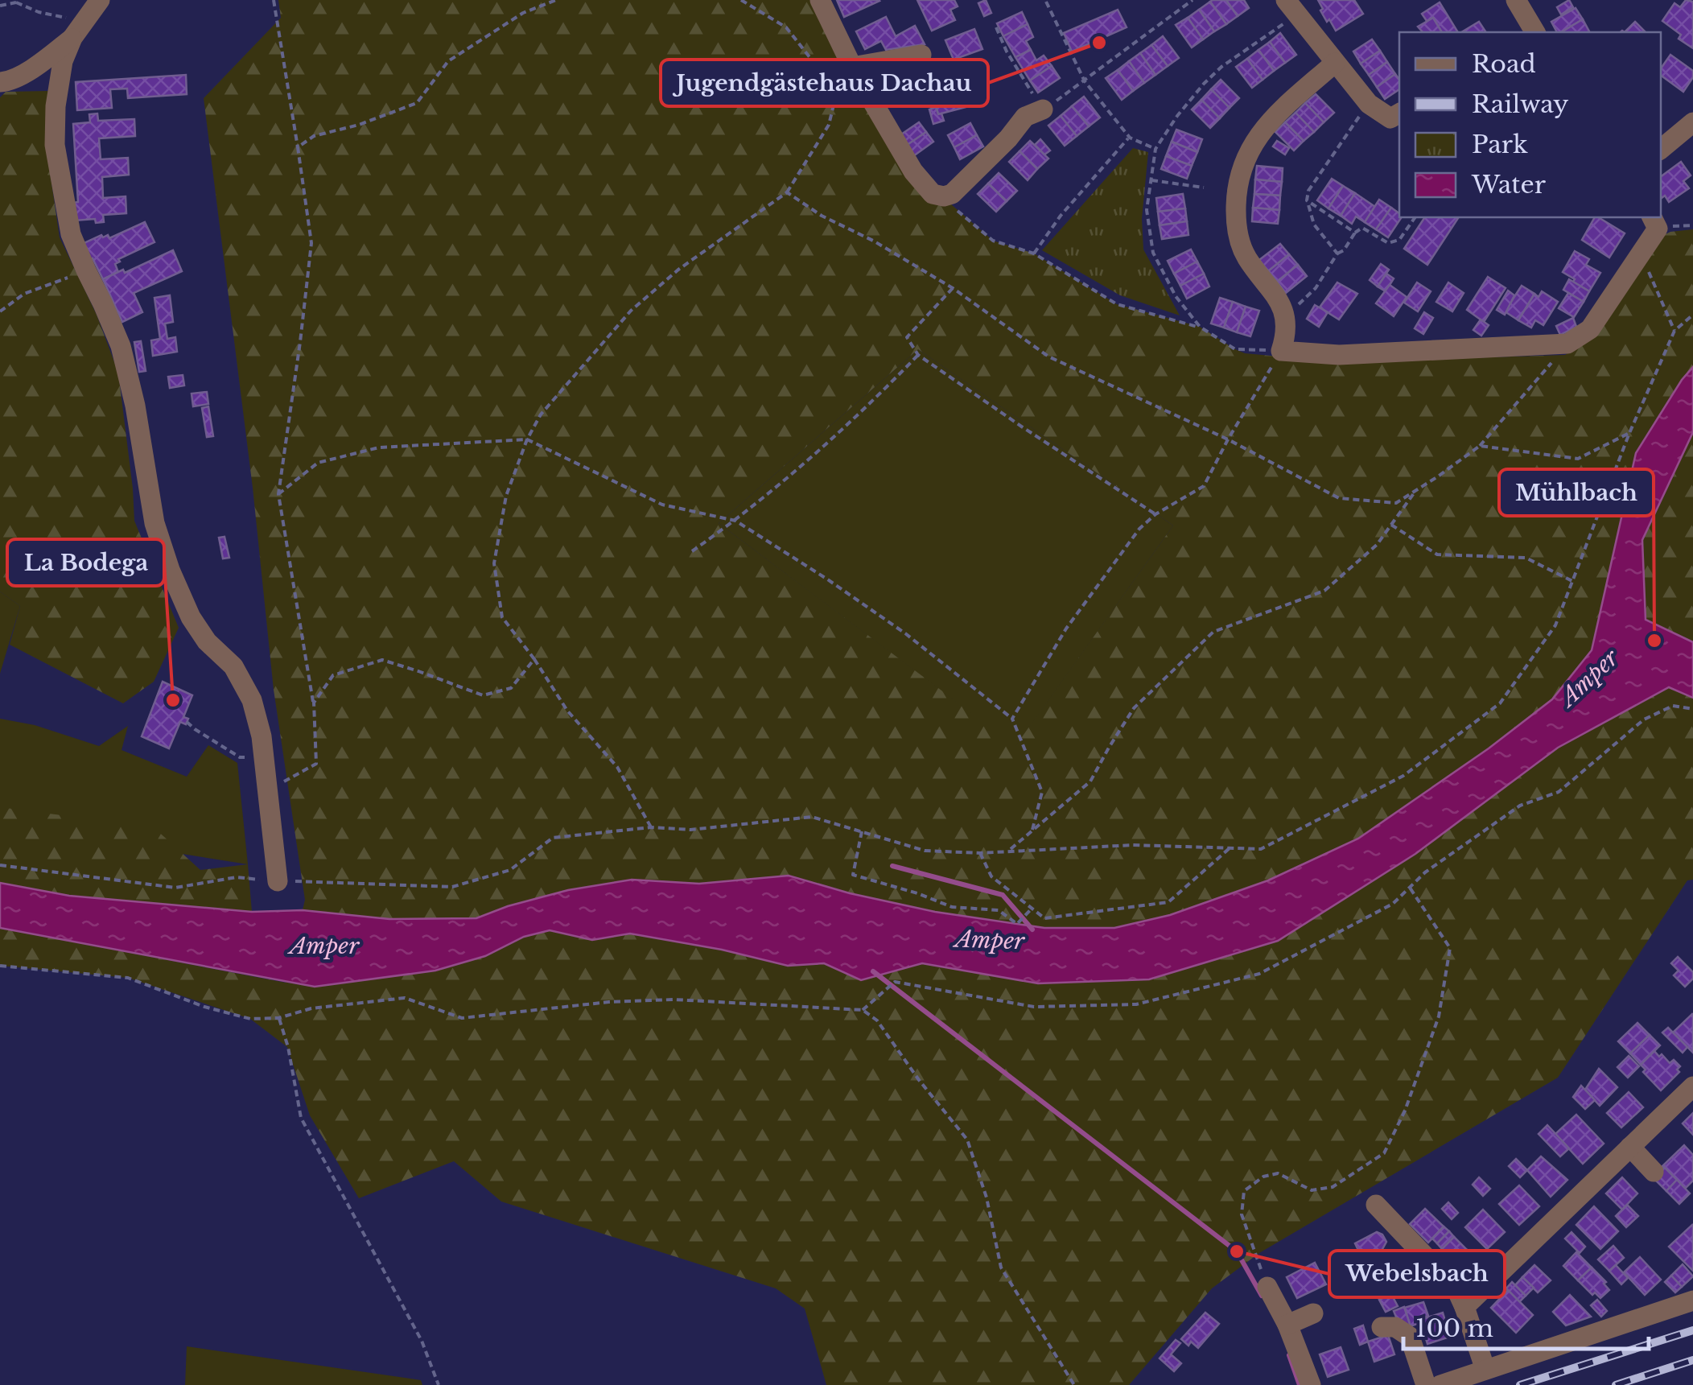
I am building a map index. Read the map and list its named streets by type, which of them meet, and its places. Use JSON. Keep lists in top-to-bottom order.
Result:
{
  "water": ["Amper"],
  "places": [
    "Jugendgästehaus Dachau",
    "Mühlbach",
    "La Bodega",
    "Webelsbach"
  ],
  "legend": [
    "Road",
    "Railway",
    "Park",
    "Water"
  ],
  "scale_bar": "100 m"
}
